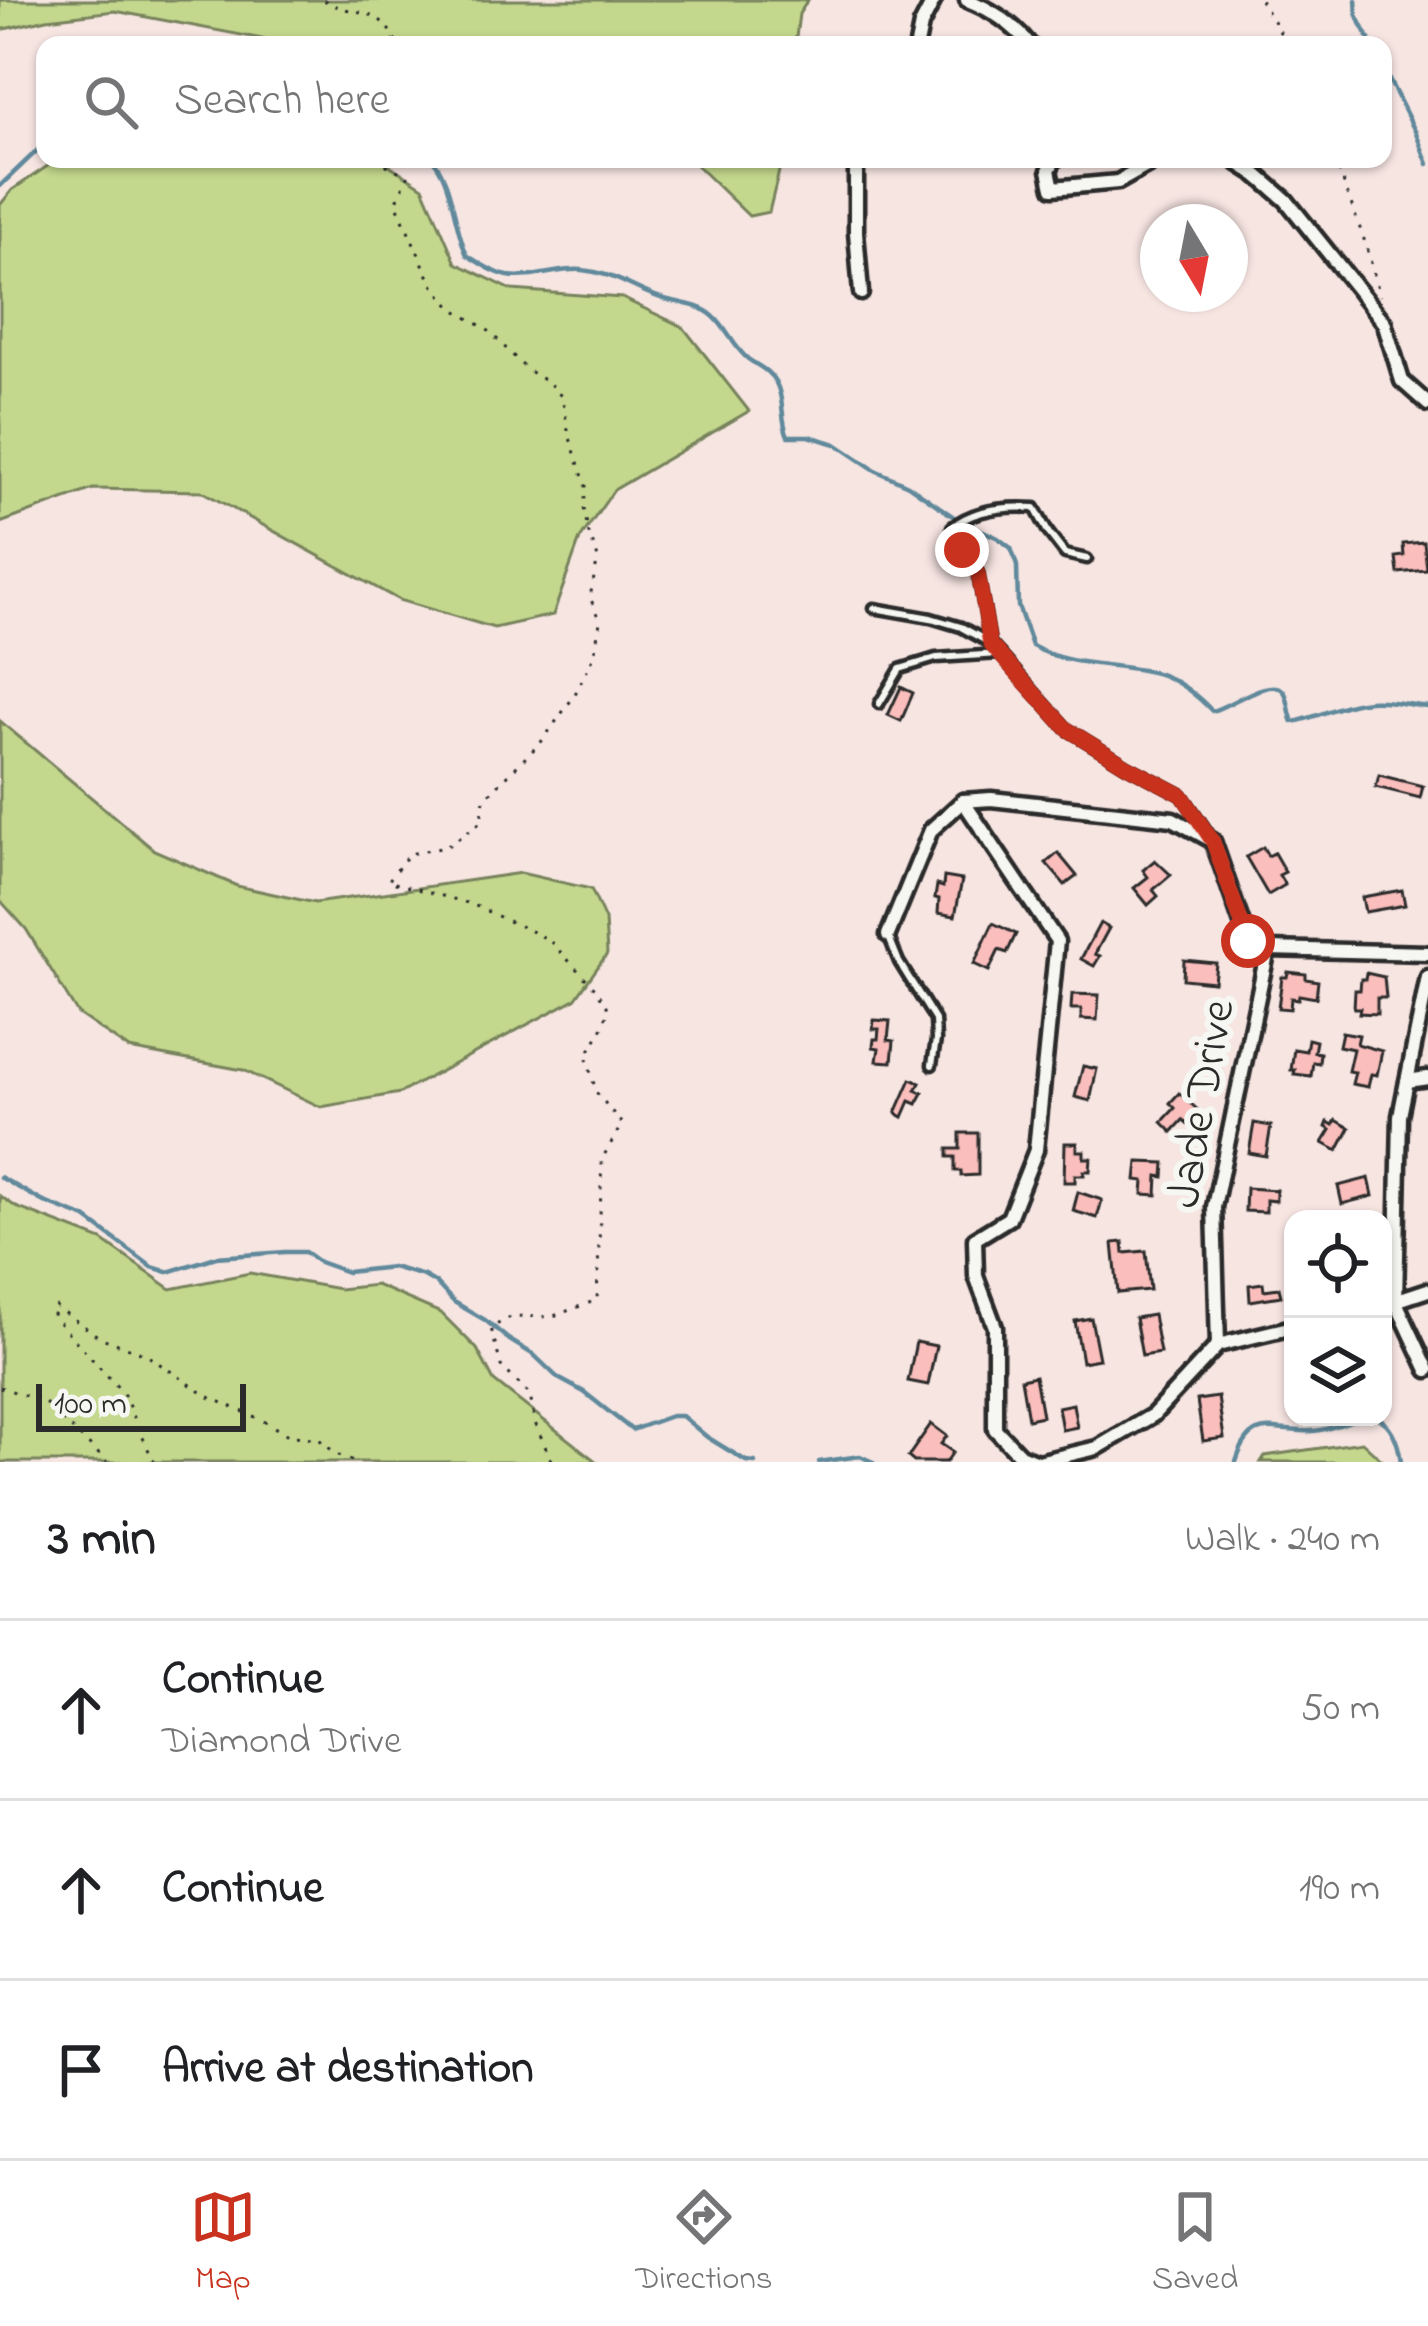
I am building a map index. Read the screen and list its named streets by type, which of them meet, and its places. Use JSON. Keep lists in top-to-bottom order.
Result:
{
  "streets": {
    "street": ["Jade Drive"]
  },
  "scale_bar": "100 m",
  "north": "bottom",
  "page": {
    "search": "Search here",
    "scale": "100 m",
    "heading": ["3 min", "Walk · 240 m"],
    "list": [
      ["Continue", "Diamond Drive", "50 m"],
      ["Continue", "190 m"],
      "Arrive at destination"
    ],
    "nav": ["Map", "Directions", "Saved"]
  }
}
